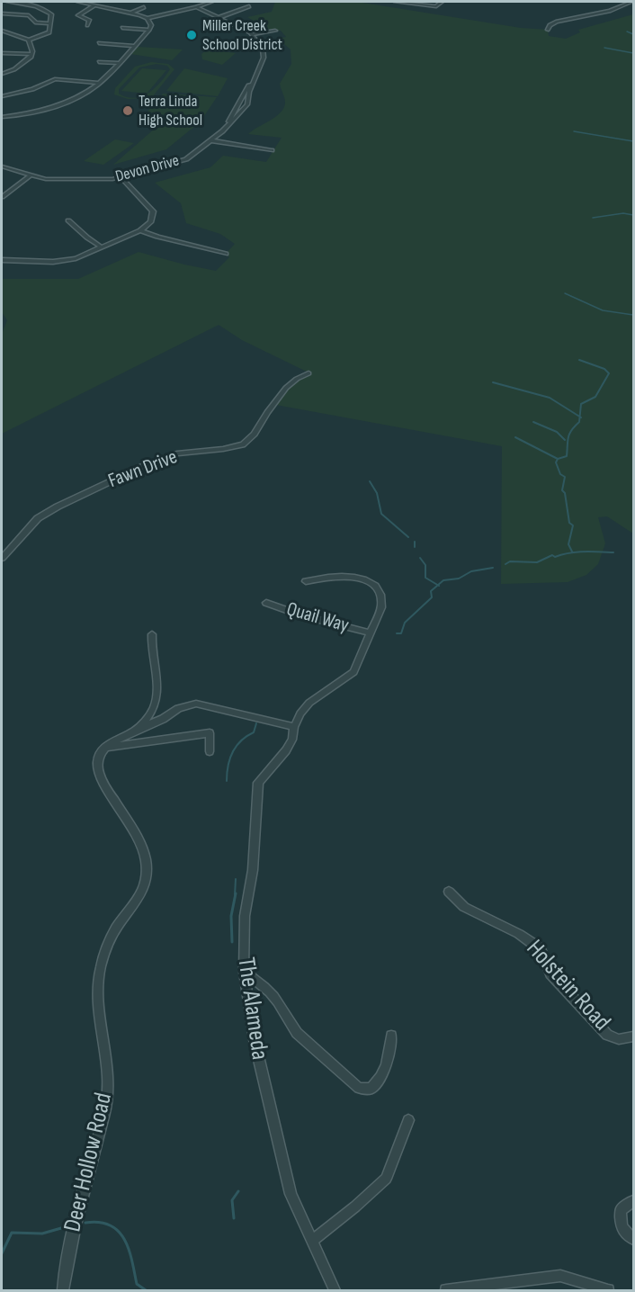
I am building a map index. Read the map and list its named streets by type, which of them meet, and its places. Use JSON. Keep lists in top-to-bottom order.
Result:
{
  "streets": {
    "street": [
      "Devon Drive",
      "Fawn Drive",
      "Quail Way",
      "Holstein Road",
      "The Alameda",
      "Deer Hollow Road"
    ]
  },
  "crossings": [
    ["Quail Way", "The Alameda"]
  ],
  "places": ["Miller Creek School District", "Terra Linda High School"]
}
